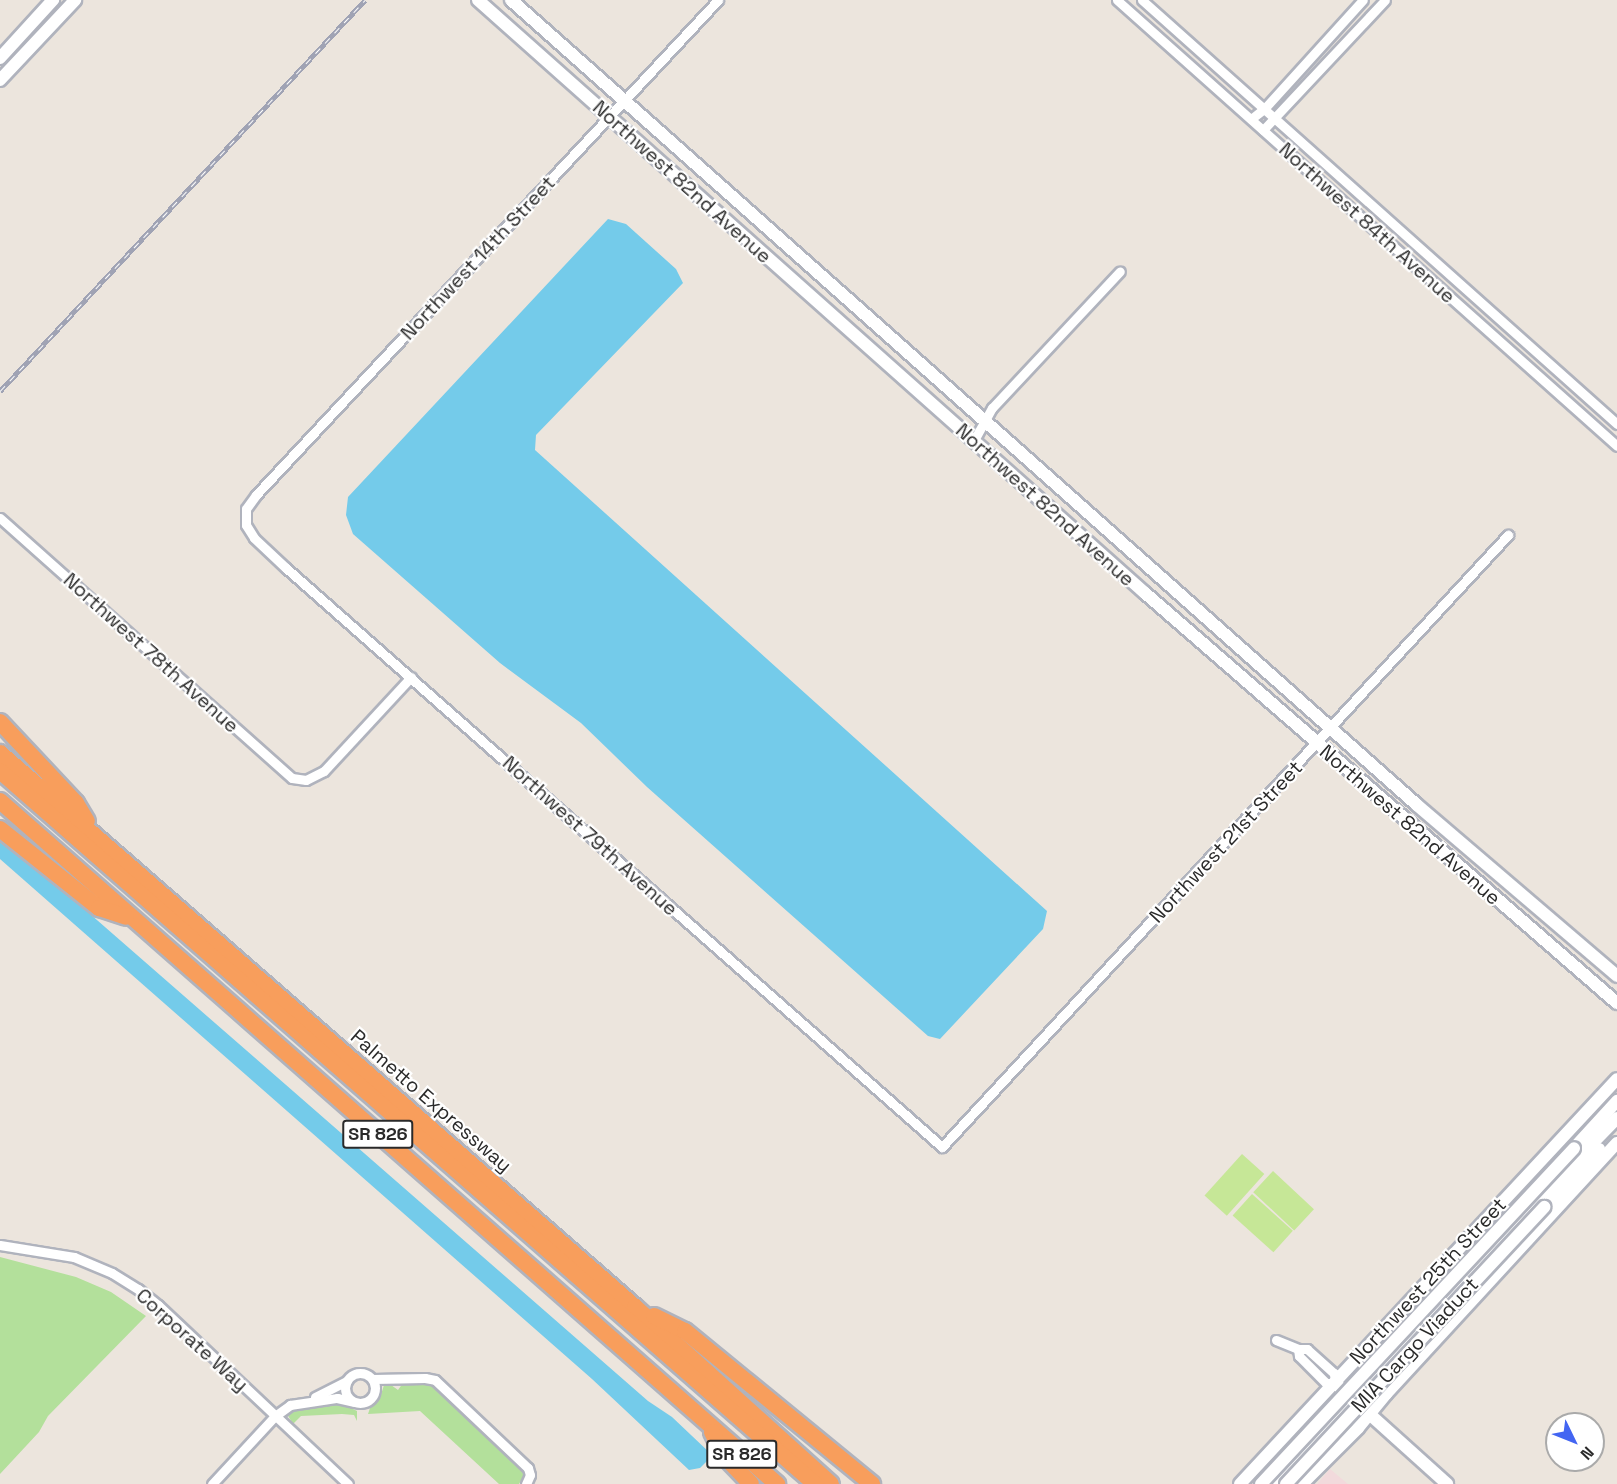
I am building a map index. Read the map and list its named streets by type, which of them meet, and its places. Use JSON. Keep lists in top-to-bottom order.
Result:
{
  "streets": {
    "highway": ["Palmetto Expressway", "SR 826"],
    "street": [
      "Northwest 82nd Avenue",
      "Northwest 84th Avenue",
      "Northwest 14th Street",
      "Northwest 78th Avenue",
      "Northwest 79th Avenue",
      "Northwest 21st Street",
      "Northwest 25th Street",
      "Corporate Way",
      "MIA Cargo Viaduct"
    ]
  },
  "crossings": [
    ["Northwest 82nd Avenue", "Northwest 14th Street"],
    ["Northwest 82nd Avenue", "Northwest 21st Street"],
    ["Northwest 14th Street", "Northwest 79th Avenue"],
    ["Northwest 78th Avenue", "Northwest 79th Avenue"],
    ["Northwest 79th Avenue", "Northwest 21st Street"]
  ],
  "north": "bottom right"
}
